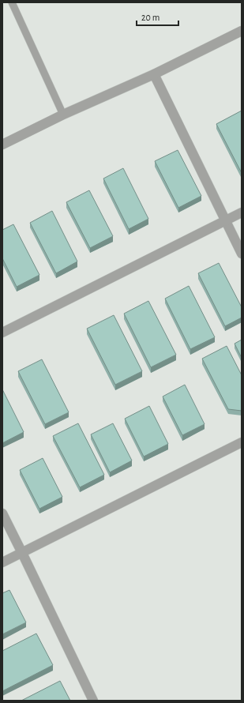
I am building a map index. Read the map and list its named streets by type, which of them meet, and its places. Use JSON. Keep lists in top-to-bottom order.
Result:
{
  "scale_bar": "20 m"
}
